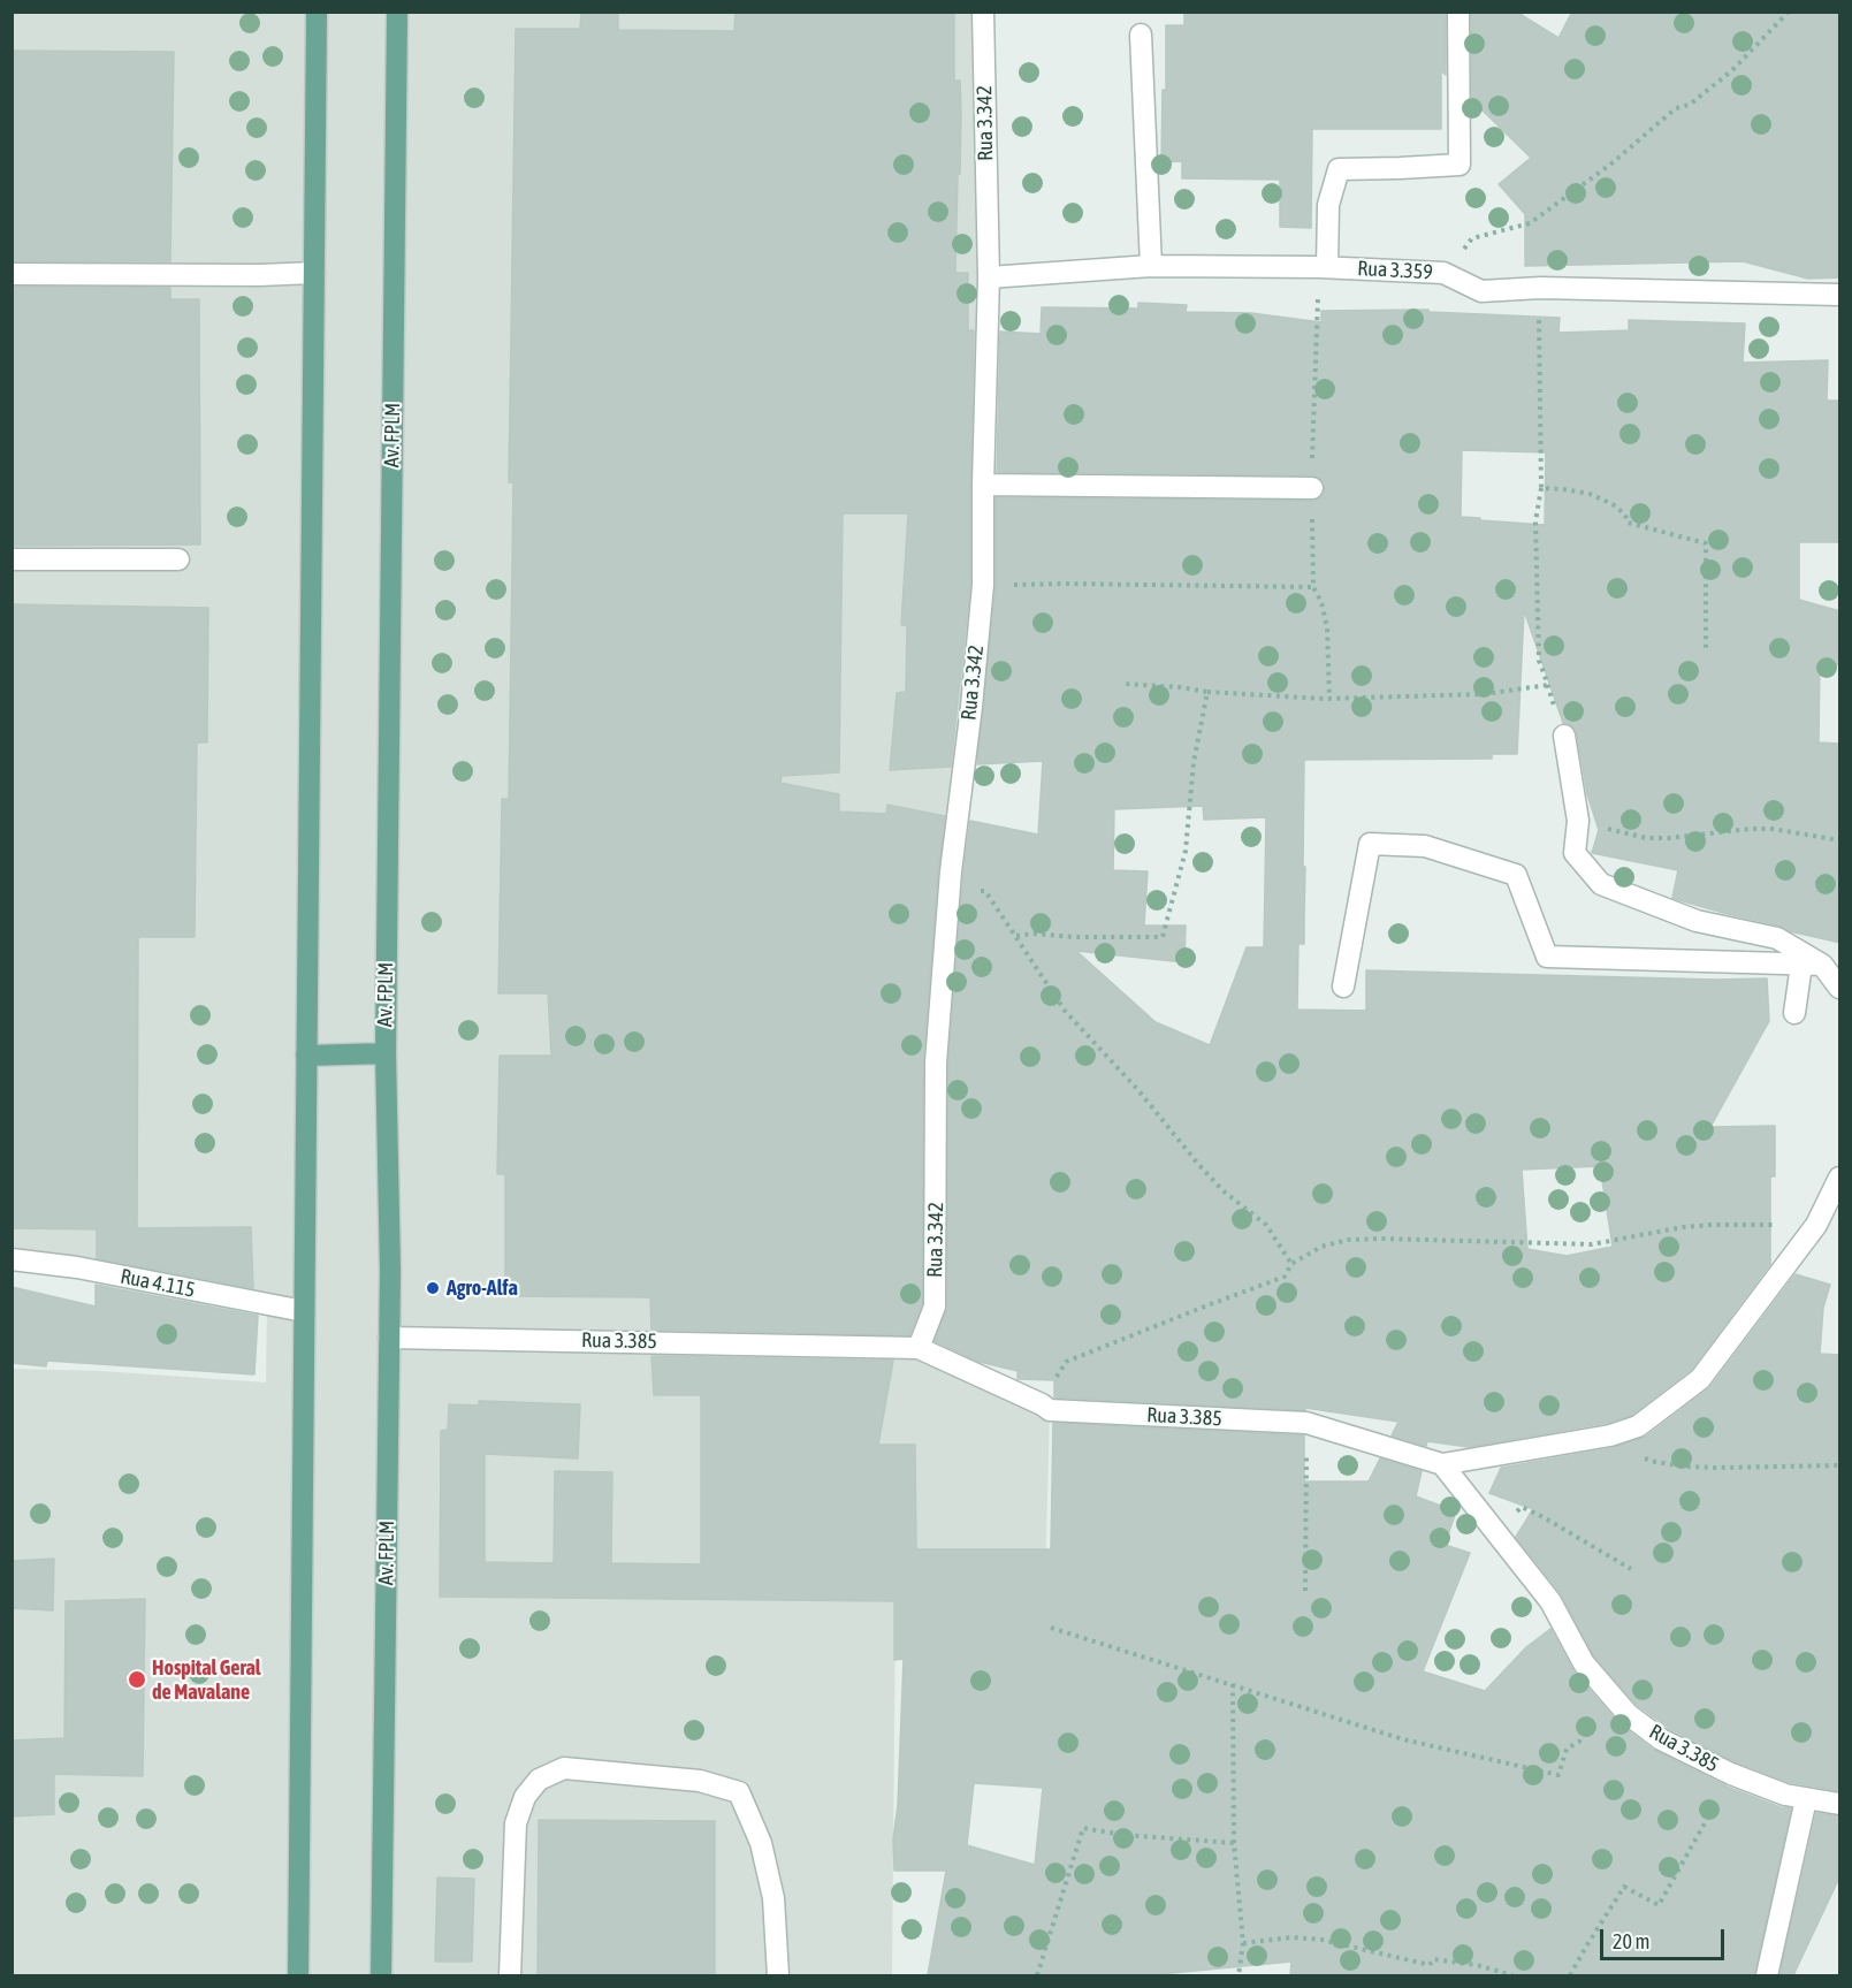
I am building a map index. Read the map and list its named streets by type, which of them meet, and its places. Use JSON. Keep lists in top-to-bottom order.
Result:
{
  "streets": {
    "main road": ["Av. FPLM"],
    "street": [
      "Rua 3.342",
      "Rua 3.359",
      "Rua 4.115",
      "Rua 3.385"
    ]
  },
  "crossings": [
    ["Rua 3.342", "Rua 3.359"],
    ["Rua 3.342", "Rua 3.385"],
    ["Av. FPLM", "Rua 3.385"]
  ],
  "places": ["Agro-Alfa", "Hospital Geral de Mavalane"],
  "scale_bar": "20 m"
}
